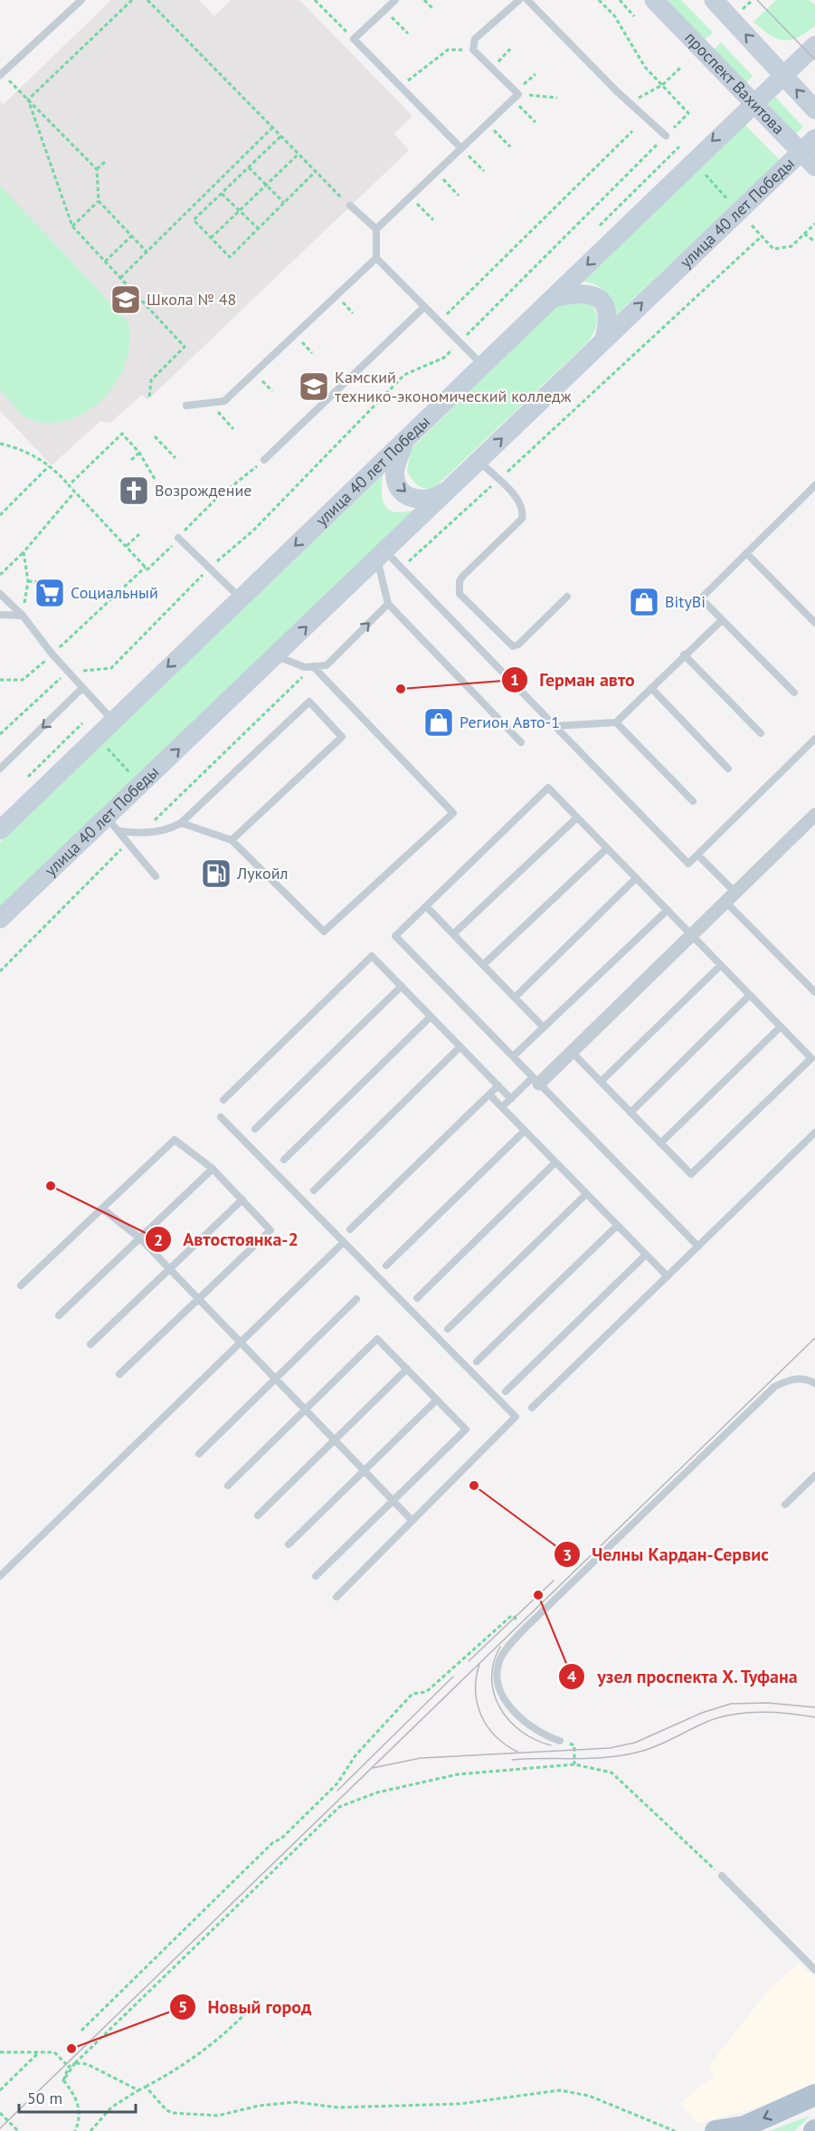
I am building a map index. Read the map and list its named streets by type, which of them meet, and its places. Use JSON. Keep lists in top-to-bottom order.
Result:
{
  "streets": {
    "street": ["проспект Вахитова", "улица 40 лет Победы"]
  },
  "crossings": [
    ["проспект Вахитова", "улица 40 лет Победы"]
  ],
  "places": {
    "school or university": ["Школа № 48", "Камский технико-экономический колледж"],
    "church": ["Возрождение"],
    "supermarket": ["Социальный"],
    "shop": ["BityBi", "Регион Авто-1"],
    "other": [
      "Герман авто",
      "Автостоянка-2",
      "Челны Кардан-Сервис",
      "узел проспекта Х. Туфана",
      "Новый город"
    ],
    "fuel station": ["Лукойл"]
  },
  "scale_bar": "50 m"
}
